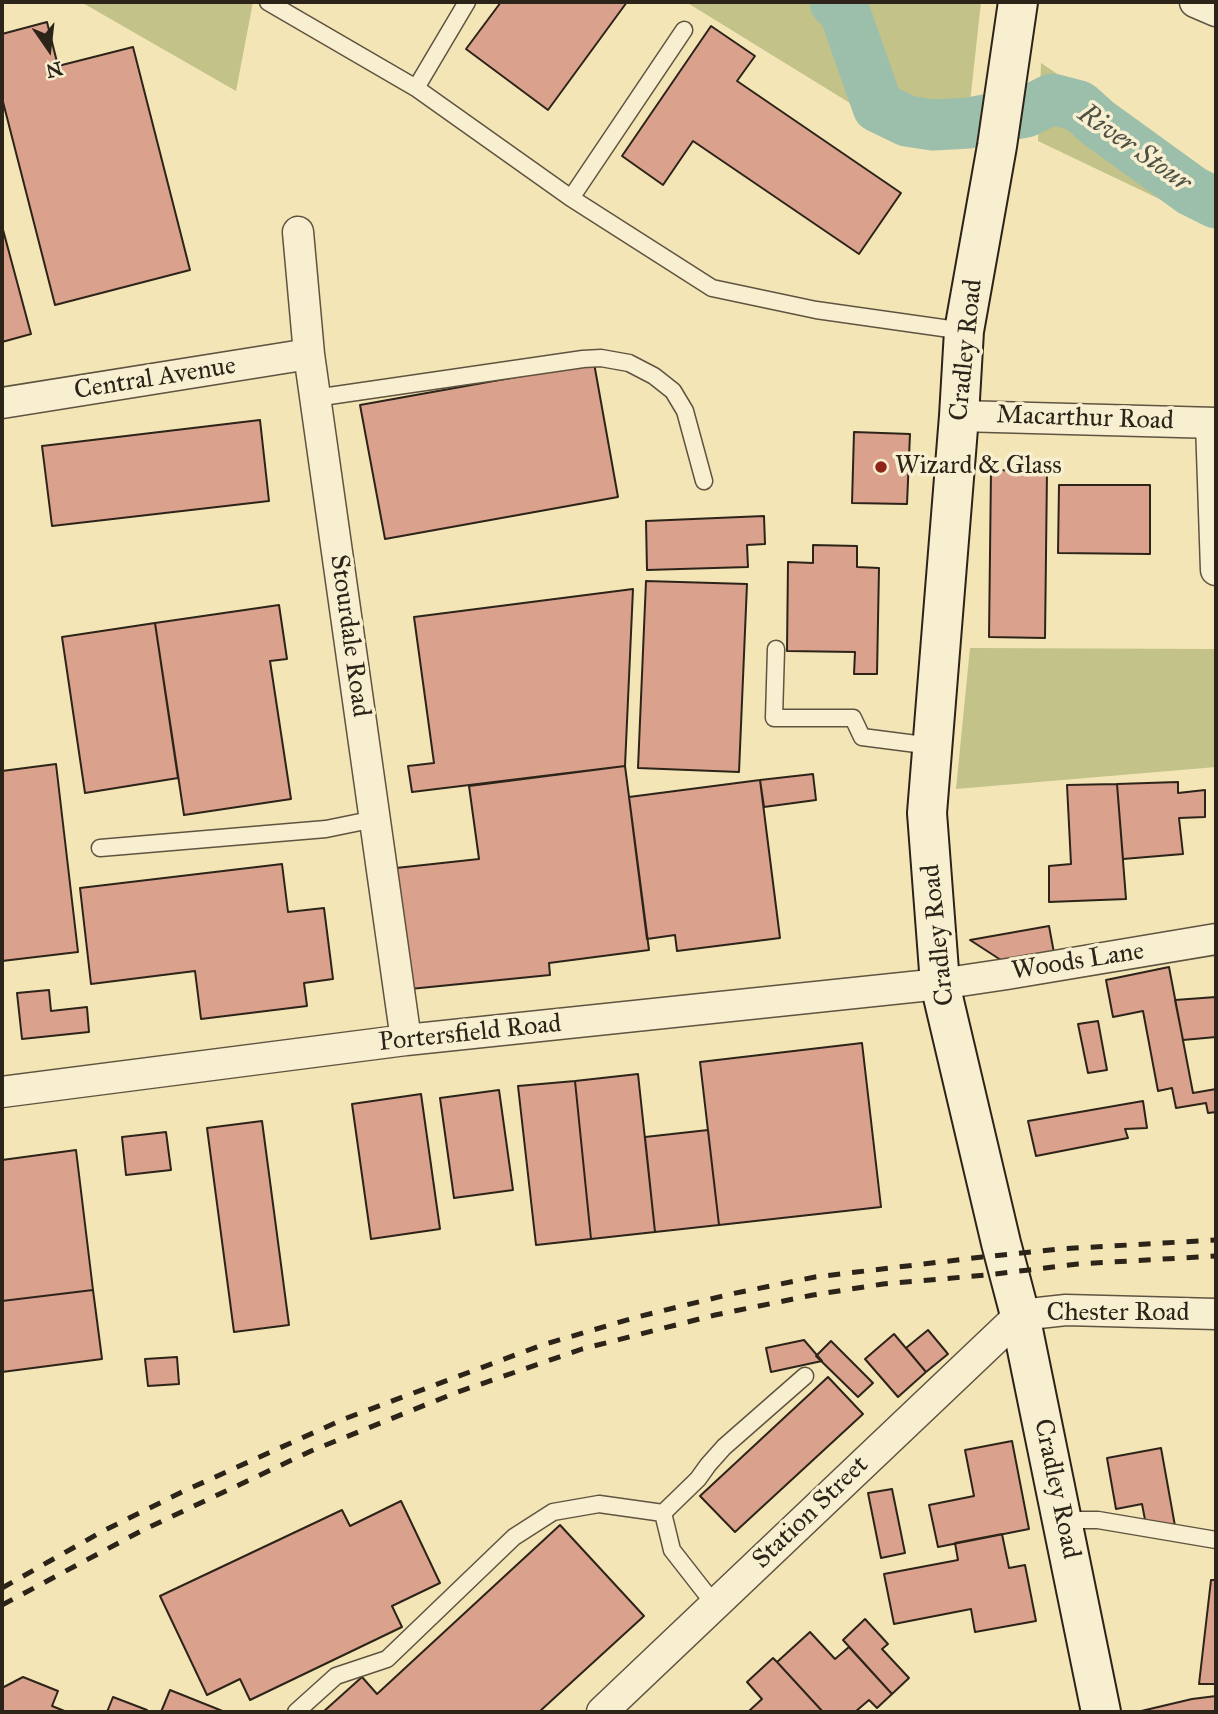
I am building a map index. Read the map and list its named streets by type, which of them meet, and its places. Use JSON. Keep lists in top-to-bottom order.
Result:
{
  "streets": {
    "main road": ["Cradley Road"],
    "street": [
      "Central Avenue",
      "Macarthur Road",
      "Stourdale Road",
      "Woods Lane",
      "Portersfield Road",
      "Chester Road",
      "Station Street"
    ]
  },
  "crossings": [
    ["Cradley Road", "Macarthur Road"],
    ["Cradley Road", "Woods Lane"],
    ["Cradley Road", "Portersfield Road"],
    ["Cradley Road", "Chester Road"],
    ["Cradley Road", "Station Street"],
    ["Central Avenue", "Stourdale Road"],
    ["Stourdale Road", "Portersfield Road"],
    ["Woods Lane", "Portersfield Road"],
    ["Chester Road", "Station Street"]
  ],
  "water": ["River Stour"],
  "places": ["Wizard & Glass"],
  "north": "bottom"
}
